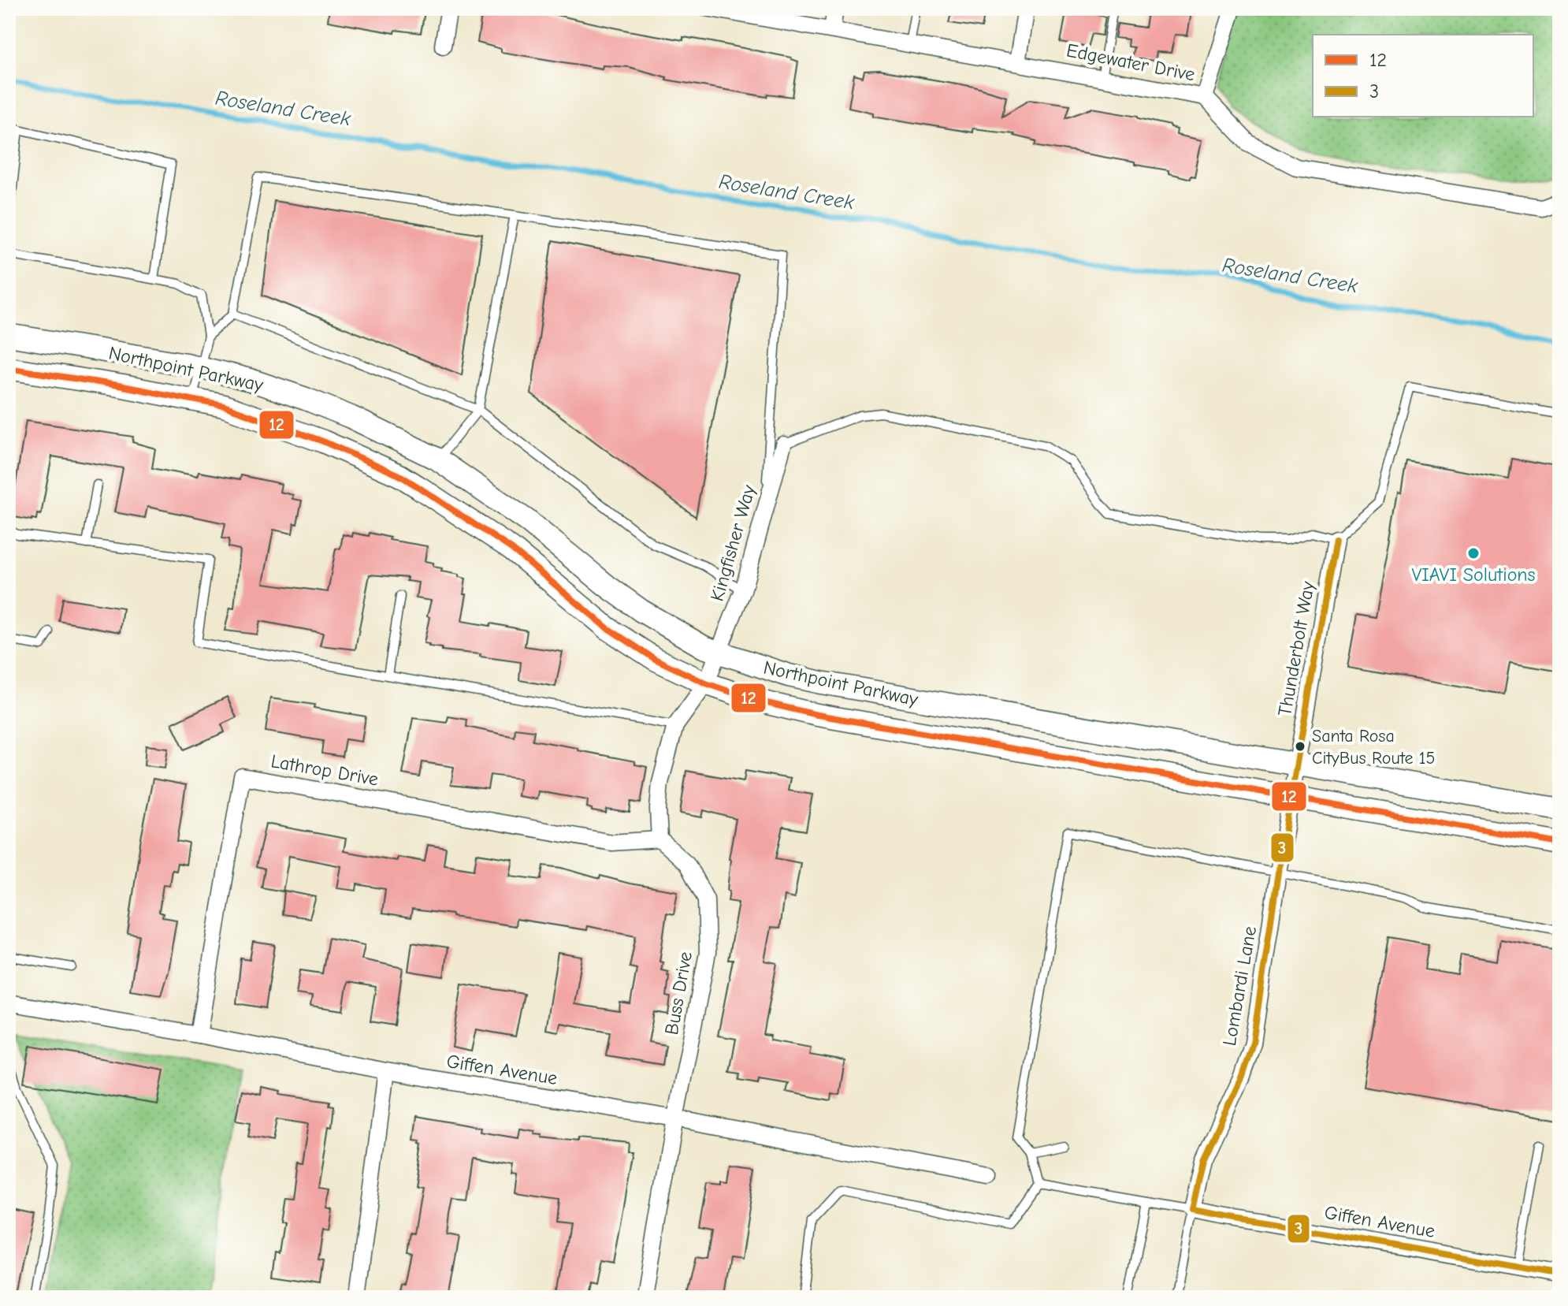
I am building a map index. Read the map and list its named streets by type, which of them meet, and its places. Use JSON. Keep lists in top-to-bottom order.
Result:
{
  "streets": {
    "street": [
      "Edgewater Drive",
      "Northpoint Parkway",
      "Kingfisher Way",
      "Thunderbolt Way",
      "Lathrop Drive",
      "Lombardi Lane",
      "Buss Drive",
      "Giffen Avenue"
    ]
  },
  "crossings": [
    ["Northpoint Parkway", "Kingfisher Way"],
    ["Northpoint Parkway", "Thunderbolt Way"],
    ["Northpoint Parkway", "Lombardi Lane"],
    ["Thunderbolt Way", "Lombardi Lane"],
    ["Lathrop Drive", "Buss Drive"],
    ["Lathrop Drive", "Giffen Avenue"],
    ["Lombardi Lane", "Giffen Avenue"],
    ["Buss Drive", "Giffen Avenue"]
  ],
  "water": ["Roseland Creek"],
  "places": ["VIAVI Solutions", "Santa Rosa CityBus Route 15"],
  "lines": ["transit line 12", "transit line 3"],
  "legend": ["12", "3"]
}
